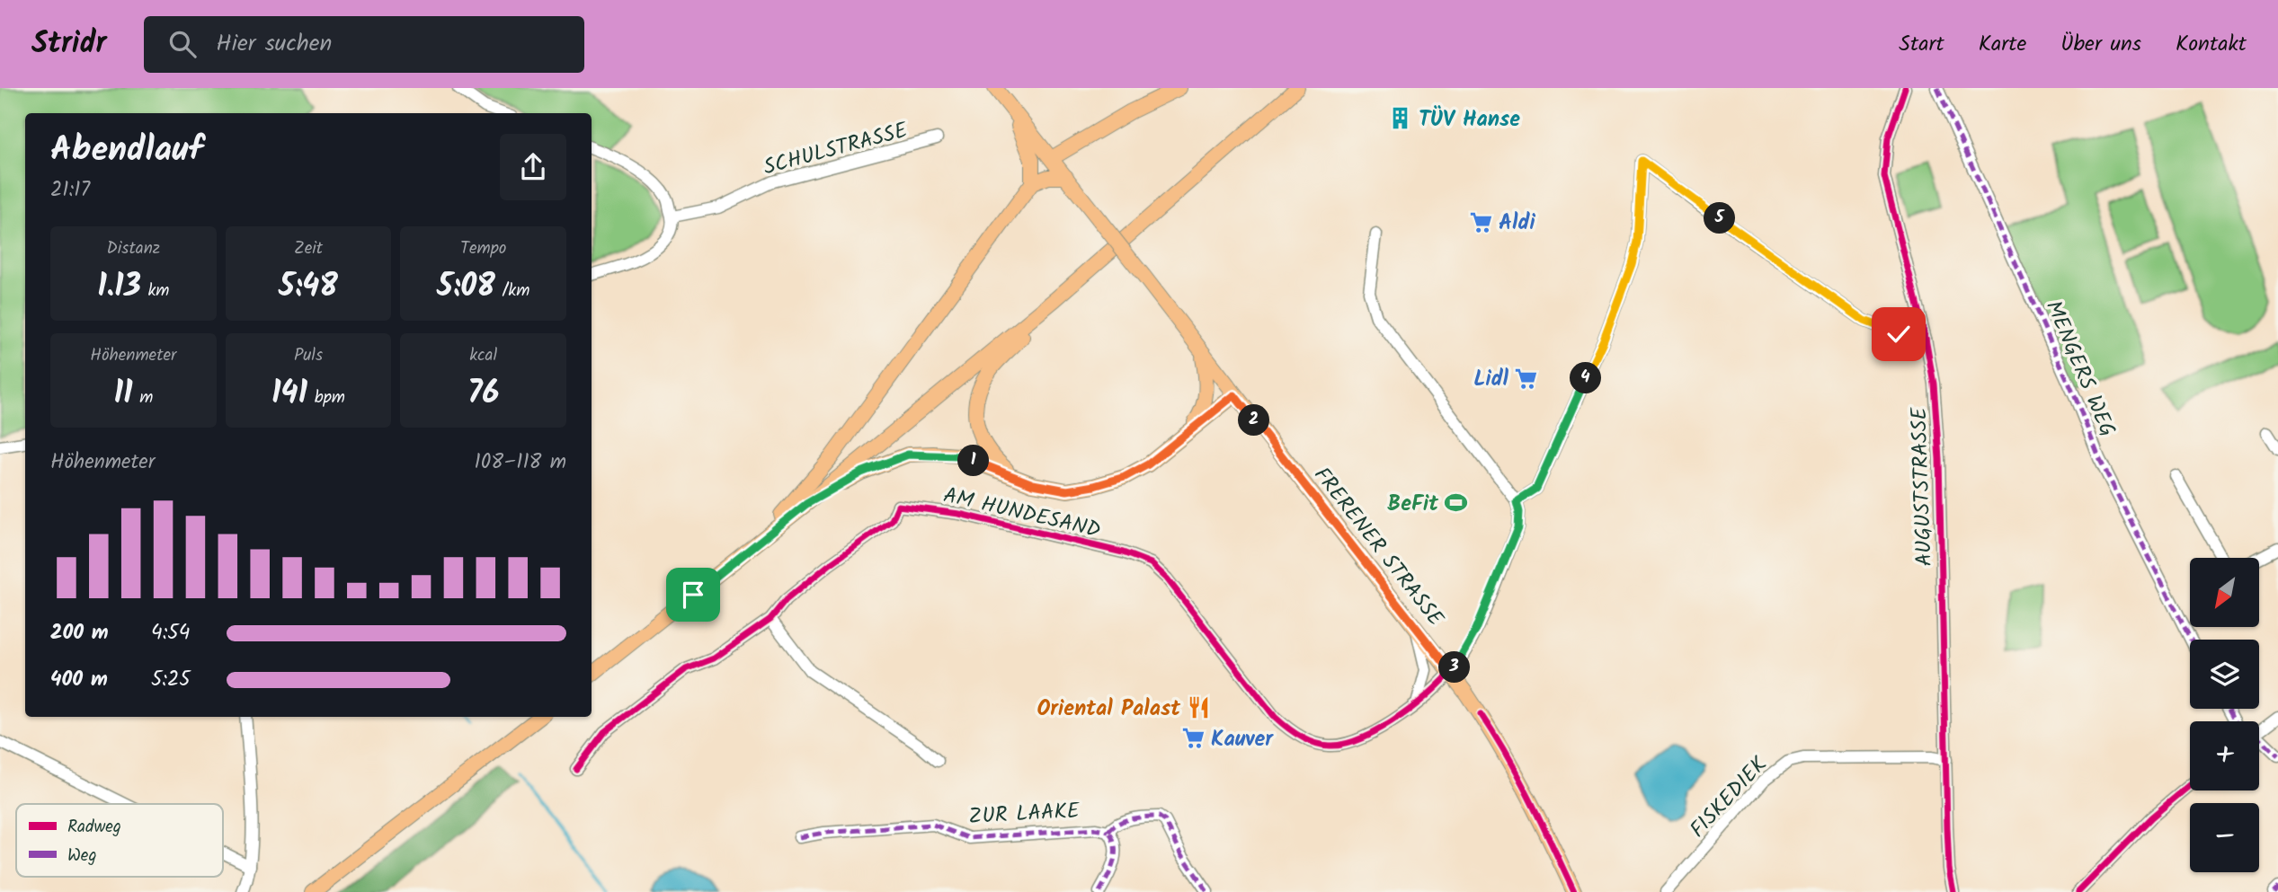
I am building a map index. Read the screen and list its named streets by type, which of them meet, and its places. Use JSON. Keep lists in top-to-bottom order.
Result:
{
  "streets": {
    "main road": ["FRERENER STRASSE"],
    "street": [
      "SCHULSTRASSE",
      "MENGERS WEG",
      "AUGUSTSTRASSE",
      "AM HUNDESAND",
      "FISKEDIEK",
      "ZUR LAAKE"
    ]
  },
  "crossings": [
    ["AUGUSTSTRASSE", "FISKEDIEK"],
    ["AM HUNDESAND", "FRERENER STRASSE"]
  ],
  "places": {
    "building": ["TÜV Hanse"],
    "supermarket": ["Aldi", "Lidl", "Kauver"],
    "sports": ["BeFit"],
    "restaurant": ["Oriental Palast"]
  },
  "legend": ["Radweg", "Weg"],
  "north": "bottom left",
  "page": {
    "header": "Stridr",
    "search": "Hier suchen",
    "nav": [
      "Start",
      "Karte",
      "Über uns",
      "Kontakt"
    ],
    "heading": ["Abendlauf", "21:17"],
    "pins": [
      "5",
      "4",
      "2",
      "1",
      "3"
    ],
    "stats": [
      ["Distanz", "1.13 km"],
      ["Zeit", "5:48"],
      ["Tempo", "5:08 /km"],
      ["Höhenmeter", "11 m"],
      ["Puls", "141 bpm"],
      ["kcal", "76"]
    ],
    "chart": ["Höhenmeter", "108–118 m"],
    "map_buttons": ["+", "−"],
    "list": [
      {
        "name": "200 m",
        "note": "4:54"
      },
      {
        "name": "400 m",
        "note": "5:25"
      }
    ]
  }
}
